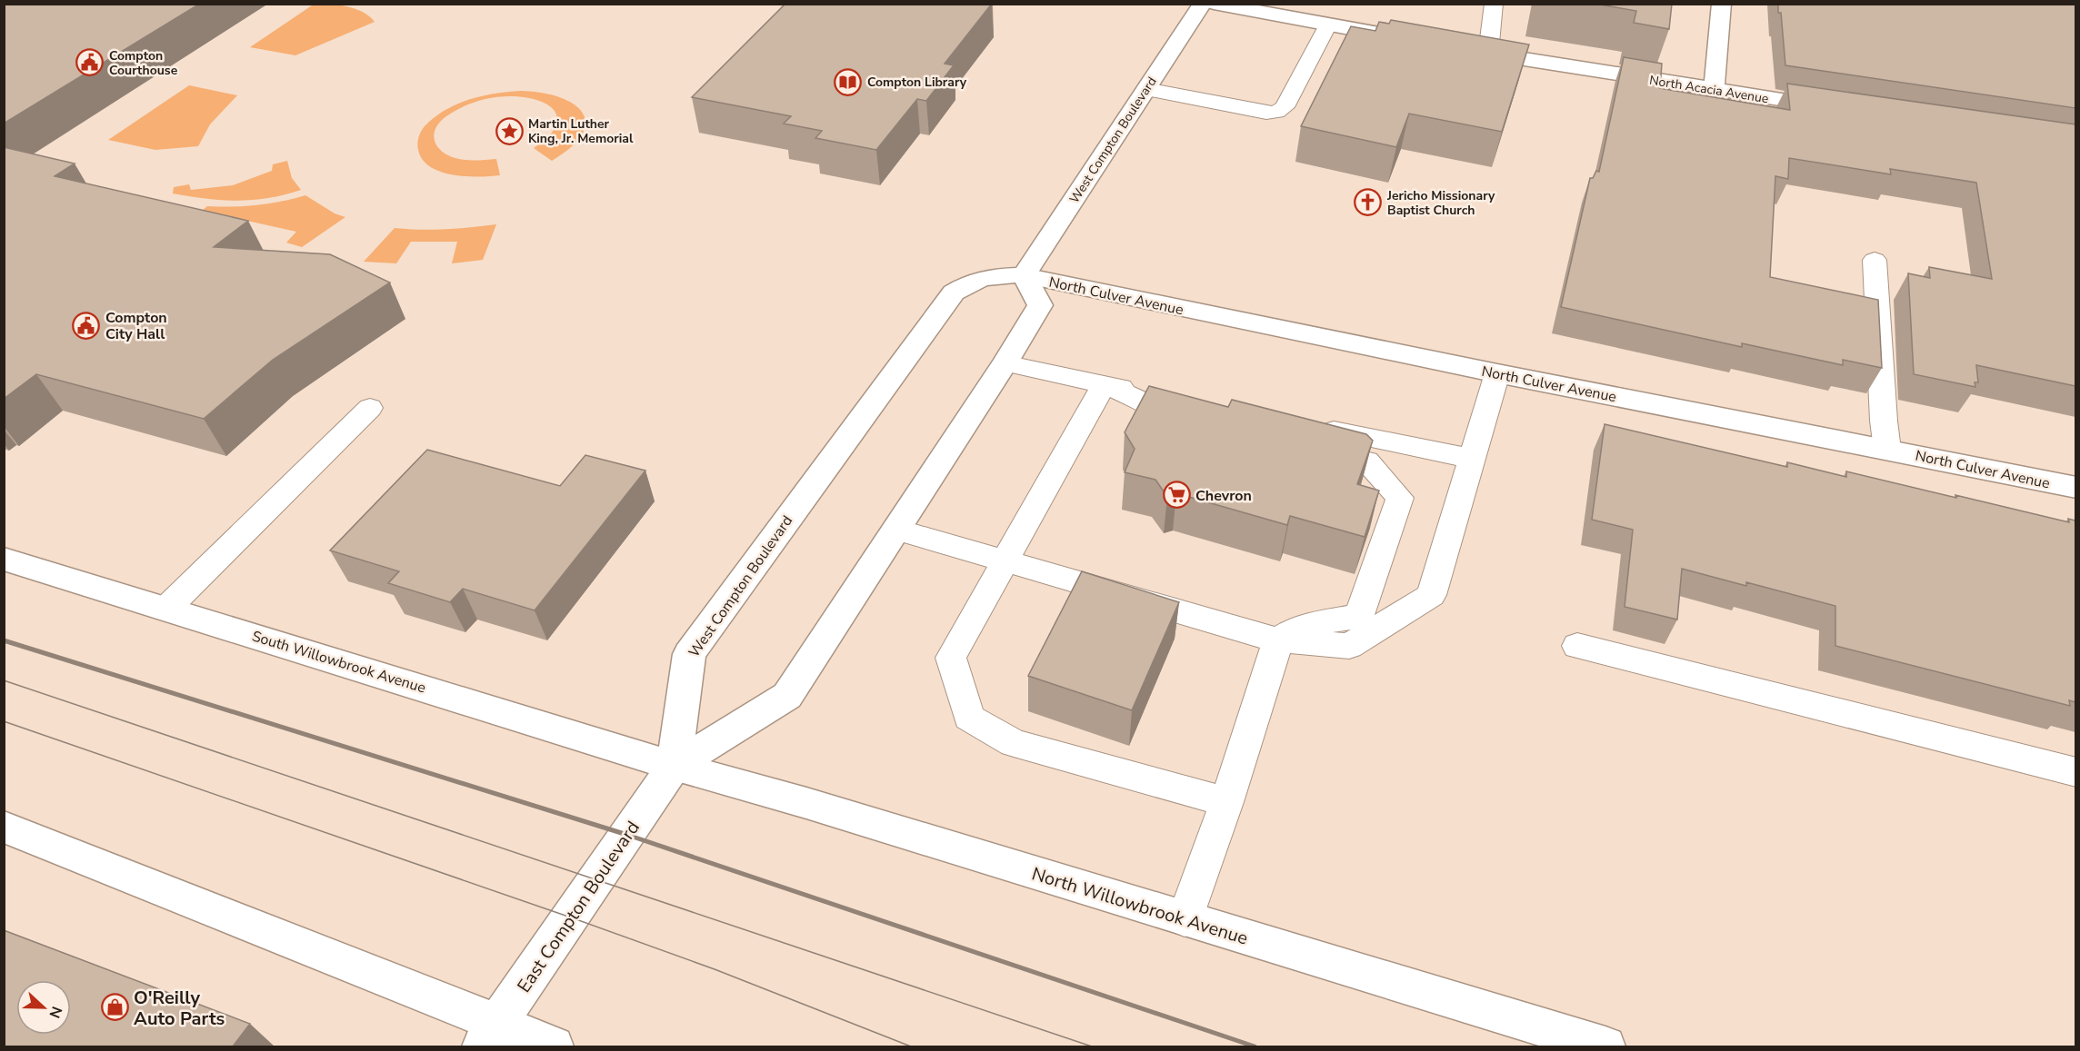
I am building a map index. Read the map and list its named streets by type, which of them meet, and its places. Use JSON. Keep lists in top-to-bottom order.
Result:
{
  "streets": {
    "street": [
      "North Acacia Avenue",
      "West Compton Boulevard",
      "North Culver Avenue",
      "South Willowbrook Avenue",
      "North Willowbrook Avenue",
      "East Compton Boulevard"
    ]
  },
  "crossings": [
    ["West Compton Boulevard", "North Culver Avenue"],
    ["West Compton Boulevard", "South Willowbrook Avenue"],
    ["West Compton Boulevard", "North Willowbrook Avenue"],
    ["West Compton Boulevard", "East Compton Boulevard"],
    ["South Willowbrook Avenue", "North Willowbrook Avenue"],
    ["South Willowbrook Avenue", "East Compton Boulevard"],
    ["North Willowbrook Avenue", "East Compton Boulevard"]
  ],
  "places": {
    "public building": ["Compton Courthouse", "Compton City Hall"],
    "library": ["Compton Library"],
    "place": ["Martin Luther King, Jr. Memorial"],
    "church": ["Jericho Missionary Baptist Church"],
    "supermarket": ["Chevron"],
    "shop": ["O'Reilly Auto Parts"]
  },
  "north": "right"
}
